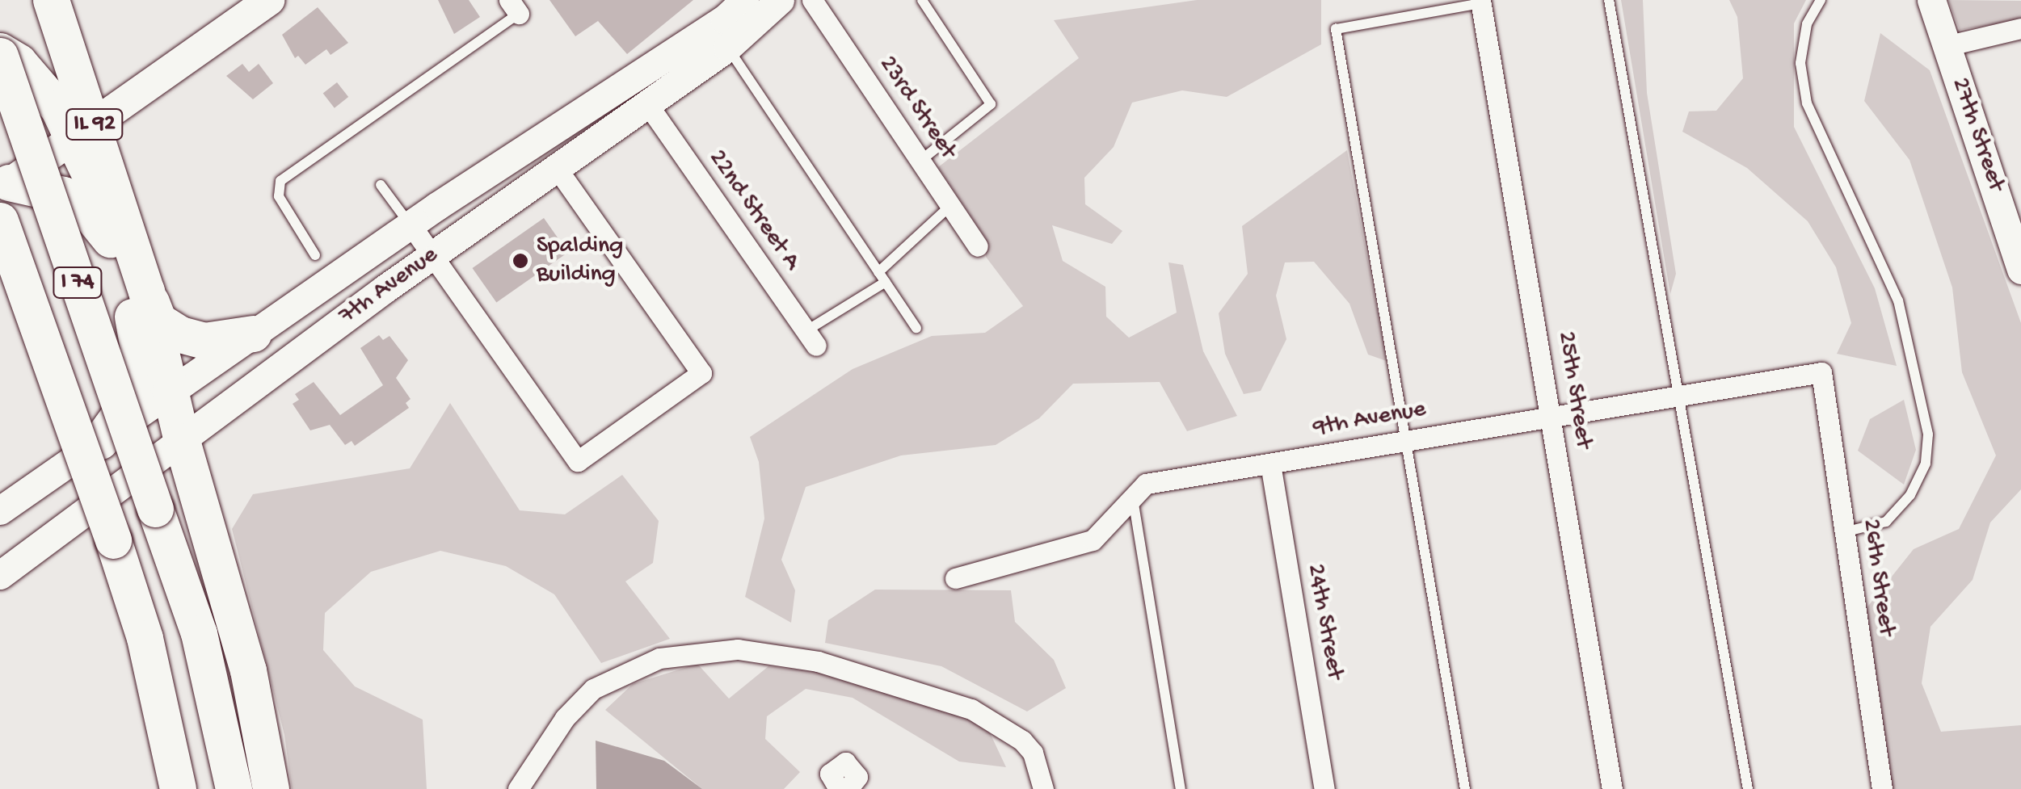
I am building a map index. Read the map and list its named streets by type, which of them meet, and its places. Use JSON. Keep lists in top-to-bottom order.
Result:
{
  "streets": {
    "highway": ["I 74"],
    "main road": ["IL 92", "27th Street", "7th Avenue"],
    "street": [
      "23rd Street",
      "22nd Street A",
      "25th Street",
      "9th Avenue",
      "26th Street",
      "24th Street"
    ]
  },
  "crossings": [
    ["22nd Street A", "7th Avenue"],
    ["25th Street", "9th Avenue"],
    ["9th Avenue", "26th Street"],
    ["9th Avenue", "24th Street"]
  ],
  "places": ["Spalding Building"]
}
